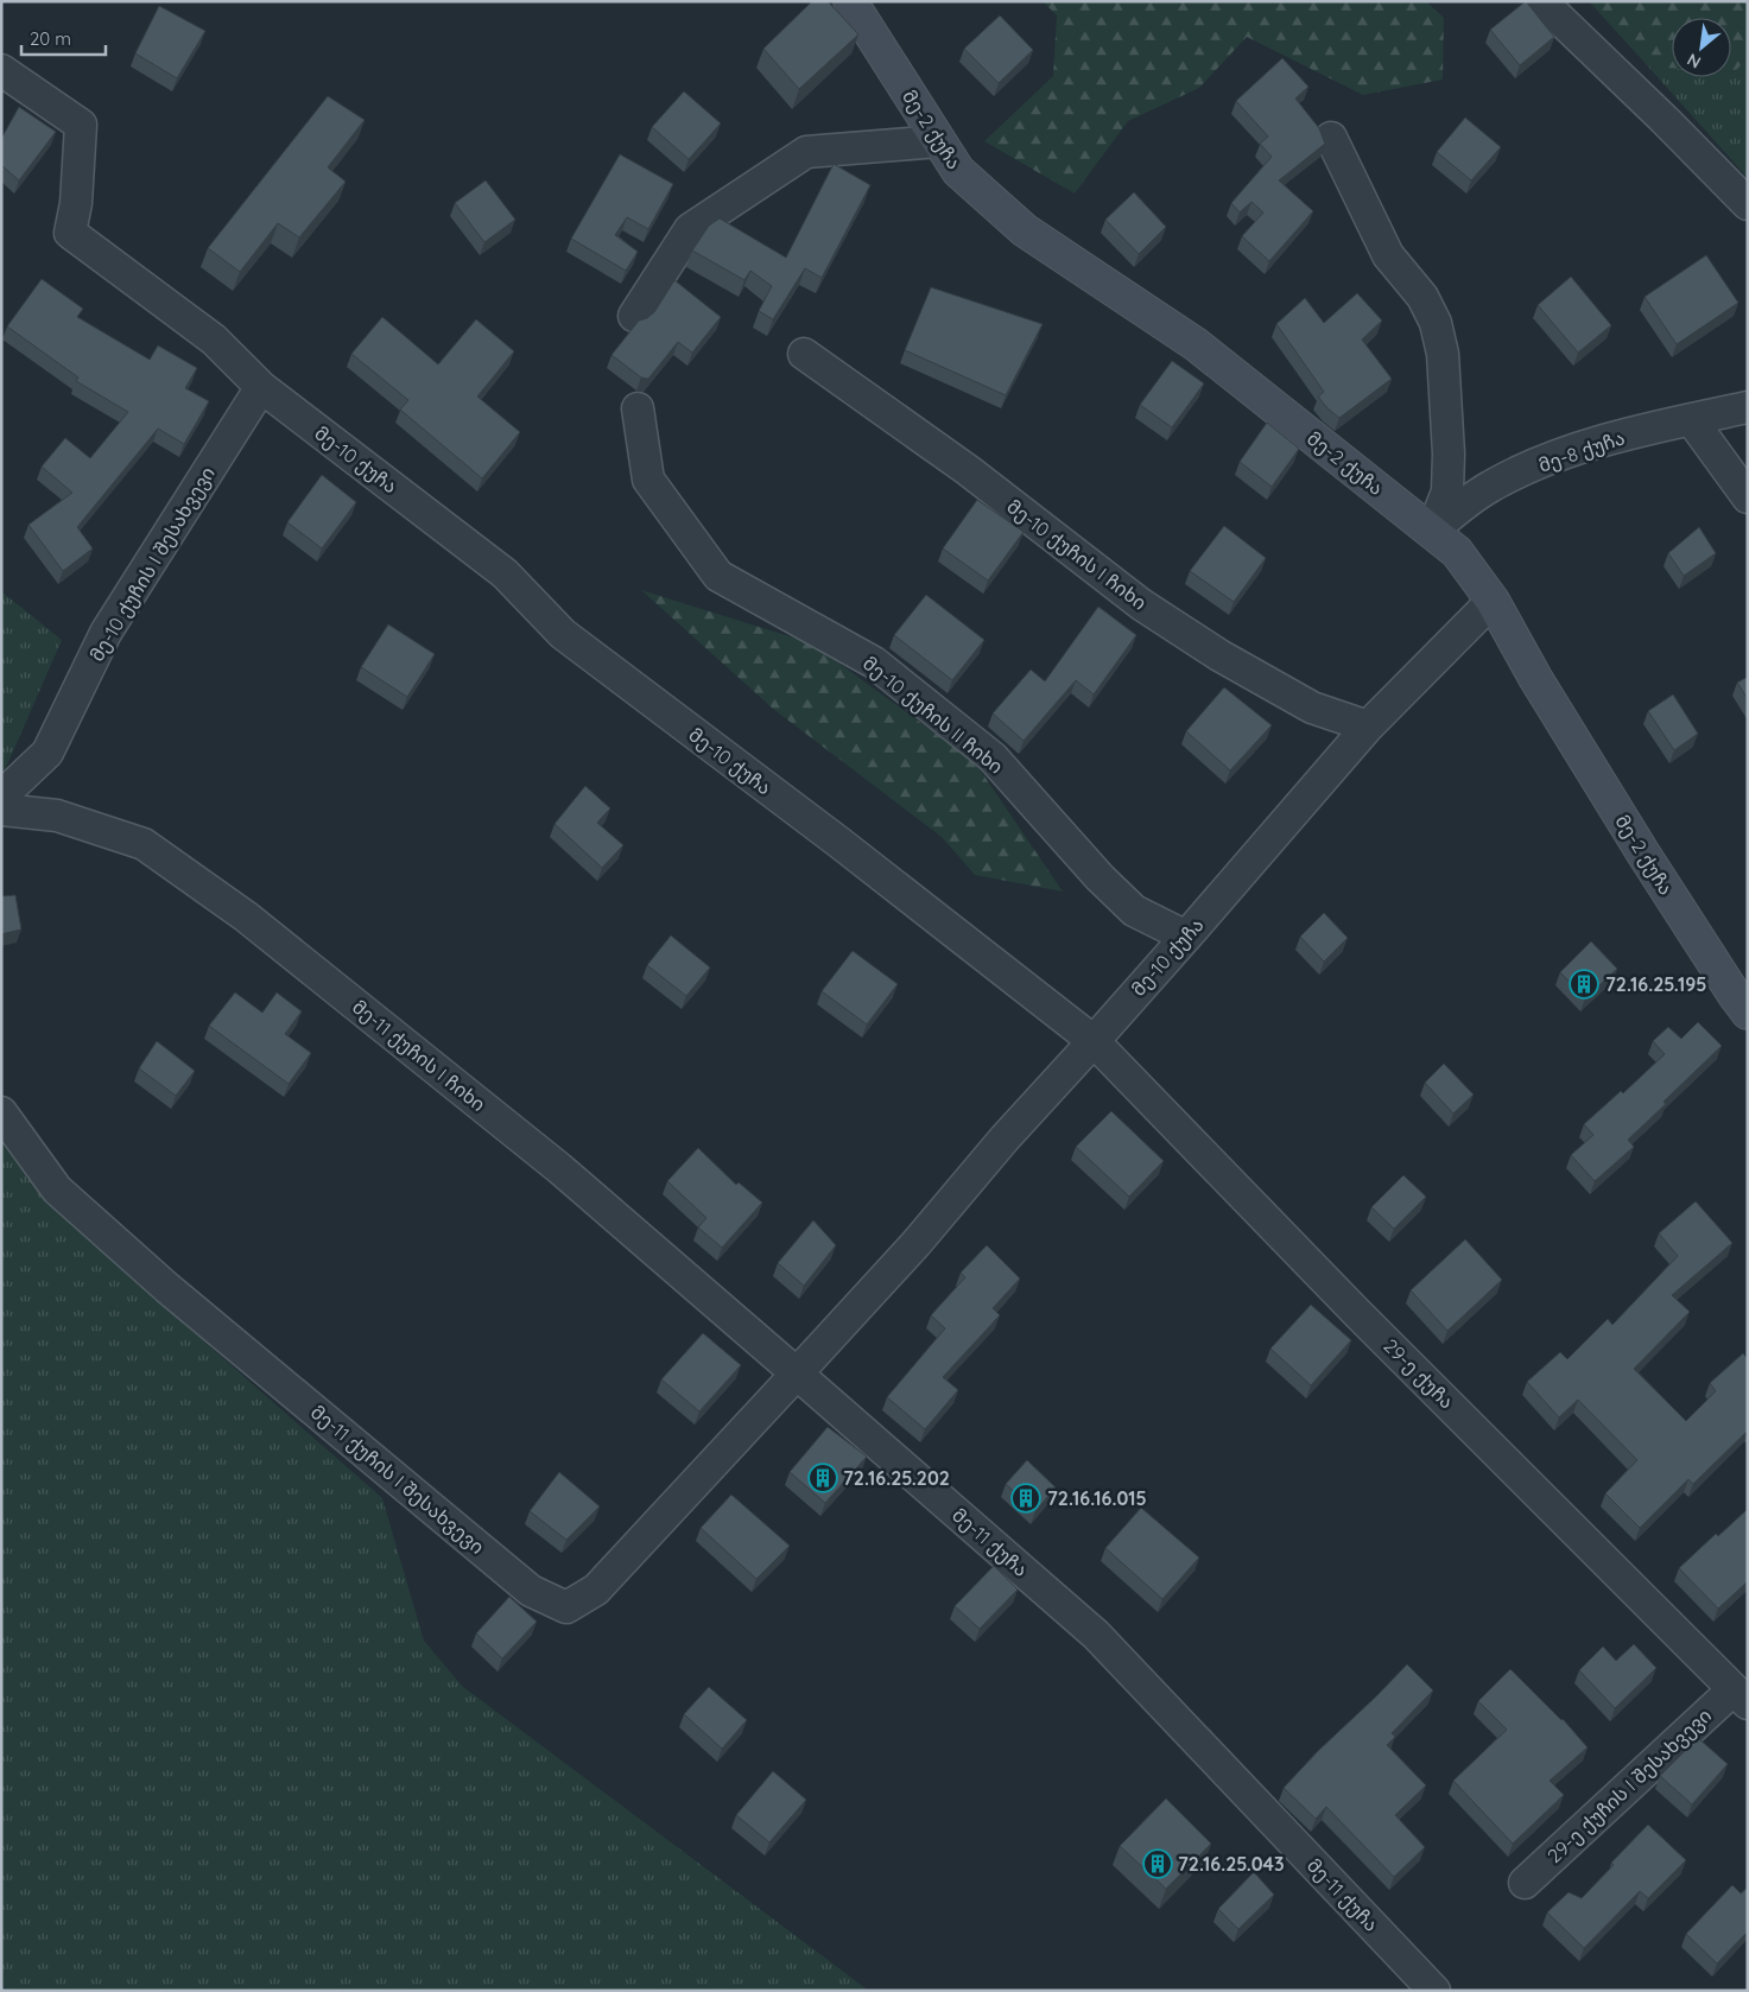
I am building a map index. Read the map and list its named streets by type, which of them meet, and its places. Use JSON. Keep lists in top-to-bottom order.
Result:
{
  "streets": {
    "main road": ["მე-2 ქუჩა"],
    "street": [
      "მე-8 ქუჩა",
      "მე-10 ქუჩა",
      "მე-10 ქუჩის I ჩიხი",
      "მე-10 ქუჩის I შესახვევი",
      "მე-10 ქუჩის II ჩიხი",
      "მე-11 ქუჩის I ჩიხი",
      "29-ე ქუჩა",
      "მე-11 ქუჩის I შესახვევი",
      "მე-11 ქუჩა",
      "29-ე ქუჩის I შესახვევი"
    ]
  },
  "crossings": [
    ["მე-2 ქუჩა", "მე-8 ქუჩა"],
    ["მე-2 ქუჩა", "მე-10 ქუჩა"],
    ["მე-10 ქუჩა", "მე-10 ქუჩის I ჩიხი"],
    ["მე-10 ქუჩა", "მე-10 ქუჩის I შესახვევი"],
    ["მე-10 ქუჩა", "მე-10 ქუჩის II ჩიხი"],
    ["მე-10 ქუჩა", "29-ე ქუჩა"],
    ["მე-11 ქუჩის I ჩიხი", "მე-11 ქუჩის I შესახვევი"],
    ["მე-11 ქუჩის I ჩიხი", "მე-11 ქუჩა"],
    ["29-ე ქუჩა", "29-ე ქუჩის I შესახვევი"],
    ["მე-11 ქუჩის I შესახვევი", "მე-11 ქუჩა"]
  ],
  "places": {
    "building": [
      "72.16.25.195",
      "72.16.25.202",
      "72.16.16.015",
      "72.16.25.043"
    ]
  },
  "scale_bar": "20 m",
  "north": "bottom left"
}
